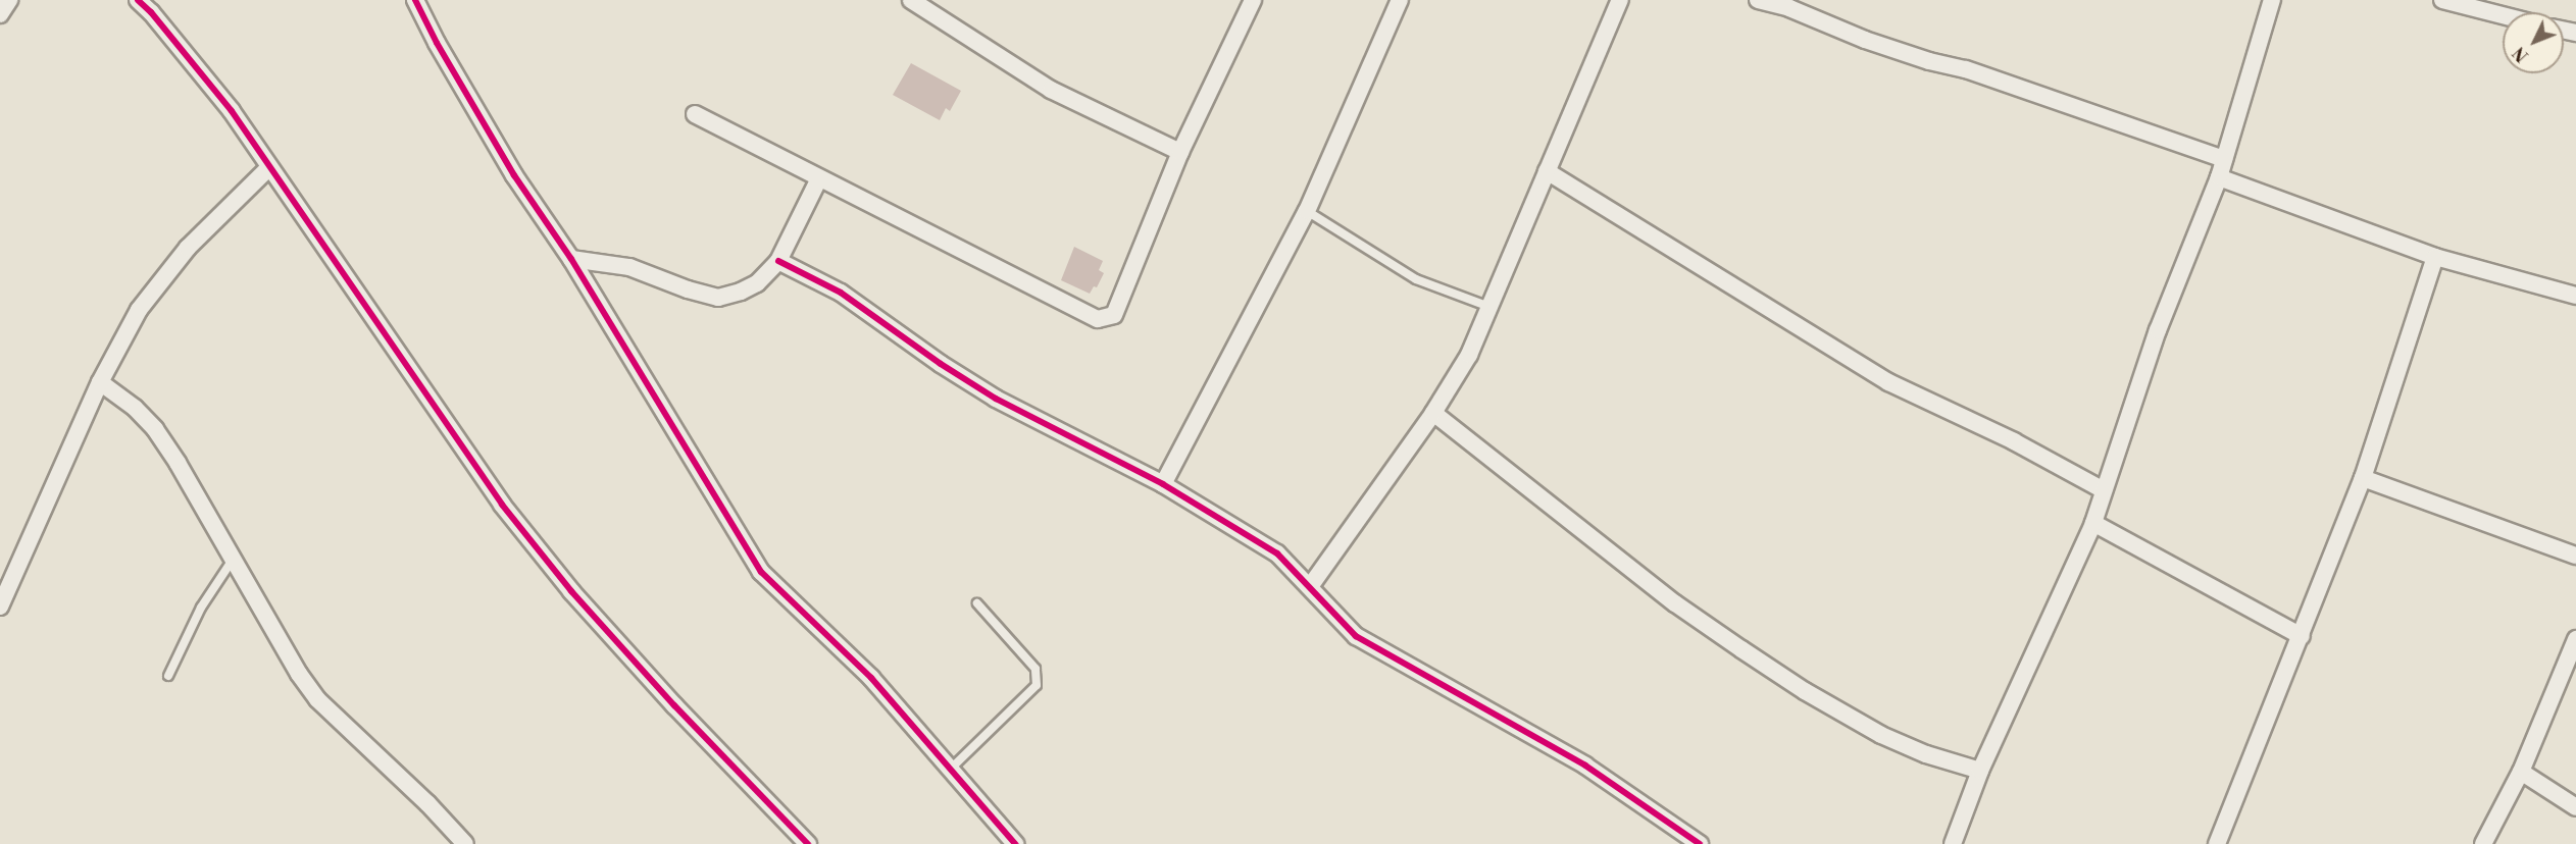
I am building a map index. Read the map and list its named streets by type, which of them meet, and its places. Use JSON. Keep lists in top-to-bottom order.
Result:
{
  "north": "bottom left"
}
